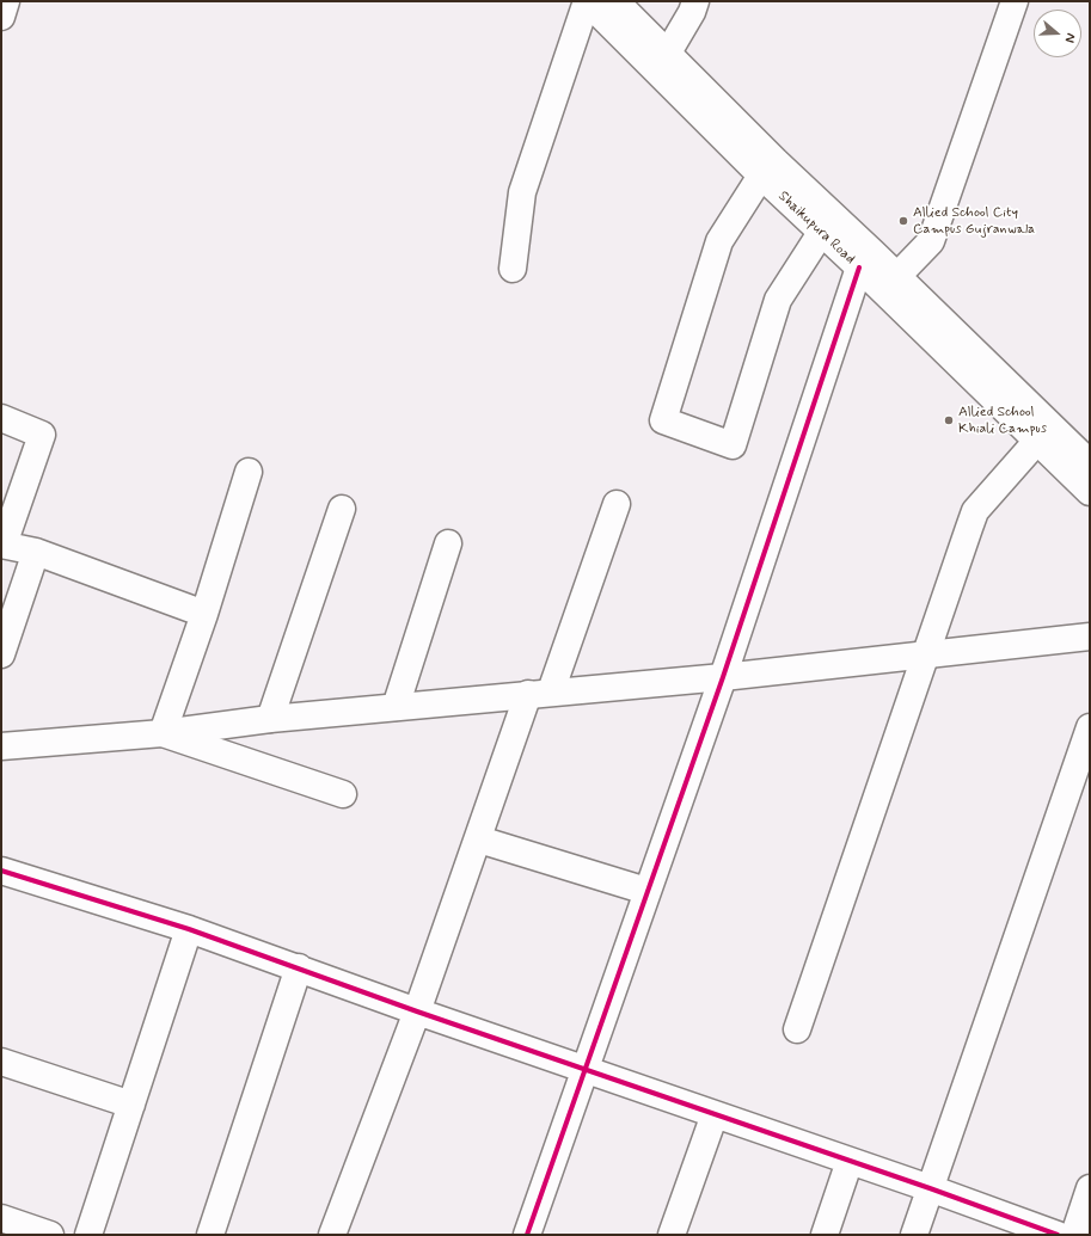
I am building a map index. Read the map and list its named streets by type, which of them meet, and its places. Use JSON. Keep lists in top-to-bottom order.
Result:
{
  "streets": {
    "street": ["Shaikupura Road"]
  },
  "places": ["Allied School City Campus Gujranwala", "Allied School Khiali Campus"],
  "north": "right"
}
